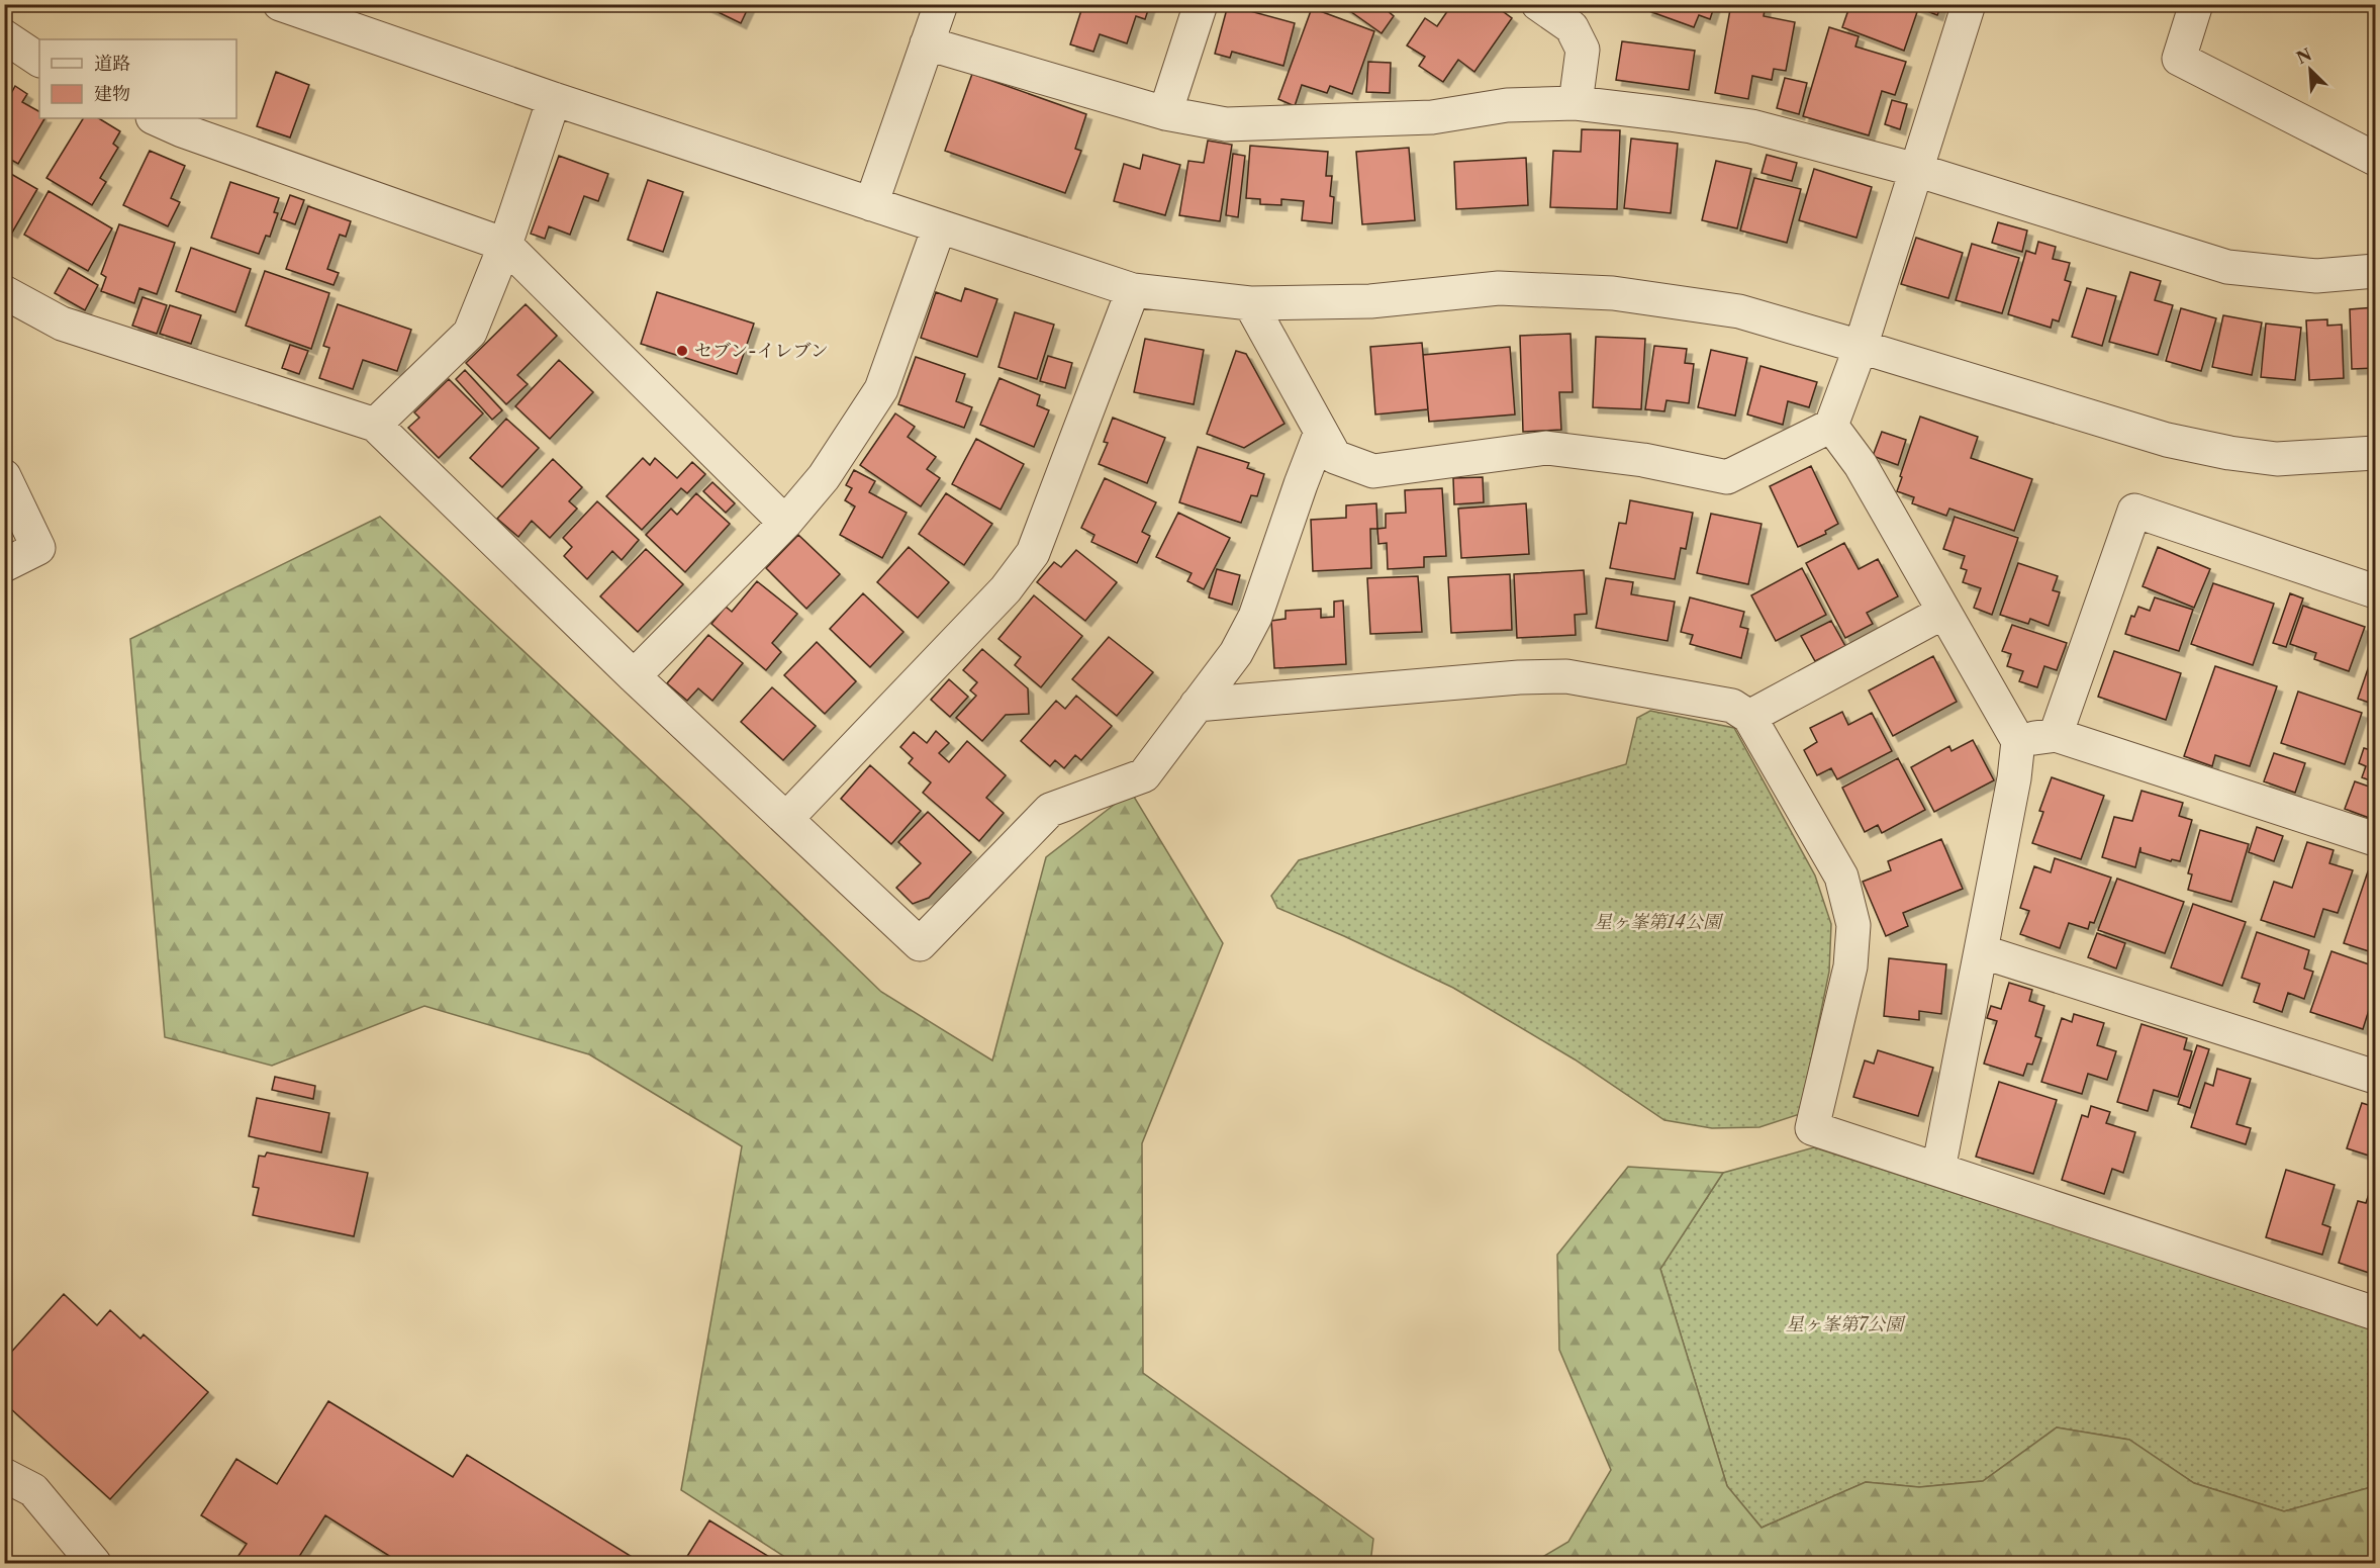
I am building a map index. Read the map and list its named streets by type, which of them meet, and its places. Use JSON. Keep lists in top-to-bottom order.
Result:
{
  "parks": ["星ヶ峯第14公園", "星ヶ峯第7公園"],
  "places": ["セブン-イレブン"],
  "legend": ["道路", "建物"],
  "north": "top left"
}
